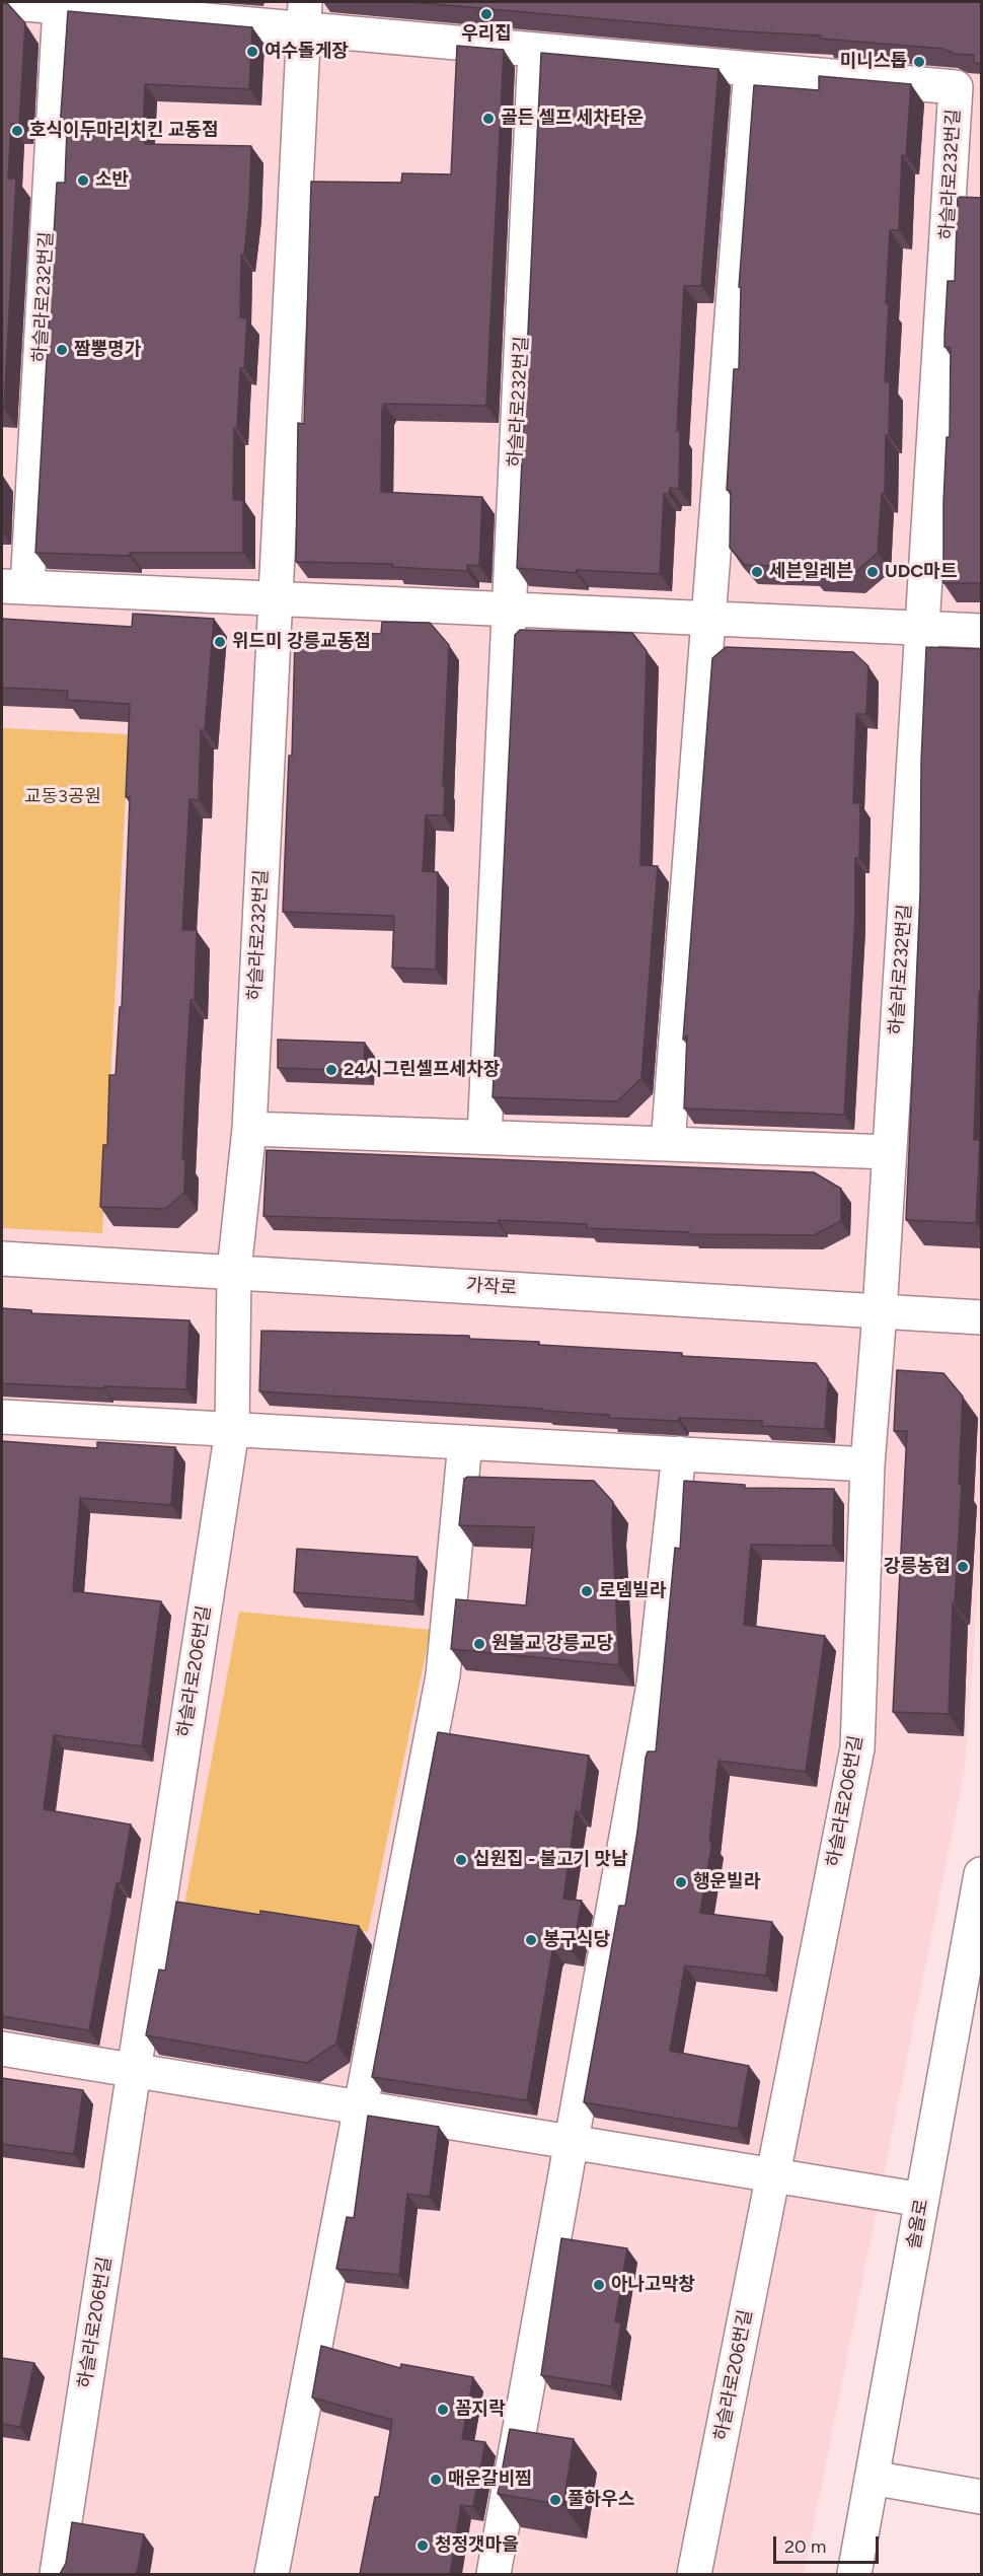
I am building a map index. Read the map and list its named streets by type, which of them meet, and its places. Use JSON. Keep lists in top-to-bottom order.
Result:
{
  "streets": {
    "street": [
      "하슬라로232번길",
      "가작로",
      "하슬라로206번길",
      "솔올로"
    ]
  },
  "crossings": [
    ["하슬라로232번길", "가작로"],
    ["하슬라로232번길", "하슬라로206번길"],
    ["가작로", "하슬라로206번길"]
  ],
  "parks": ["교동3공원"],
  "places": [
    "우리집",
    "여수돌게장",
    "미니스톱",
    "골든 셀프 세차타운",
    "호식이두마리치킨 교동점",
    "소반",
    "짬뽕명가",
    "세븐일레븐",
    "UDC마트",
    "위드미 강릉교동점",
    "24시그린셀프세차장",
    "강릉농협",
    "로뎀빌라",
    "원불교 강릉교당",
    "십원집 - 불고기 맛남",
    "행운빌라",
    "봉구식당",
    "아나고막창",
    "꼼지락",
    "매운갈비찜",
    "풀하우스",
    "청정갯마을"
  ],
  "scale_bar": "20 m"
}
